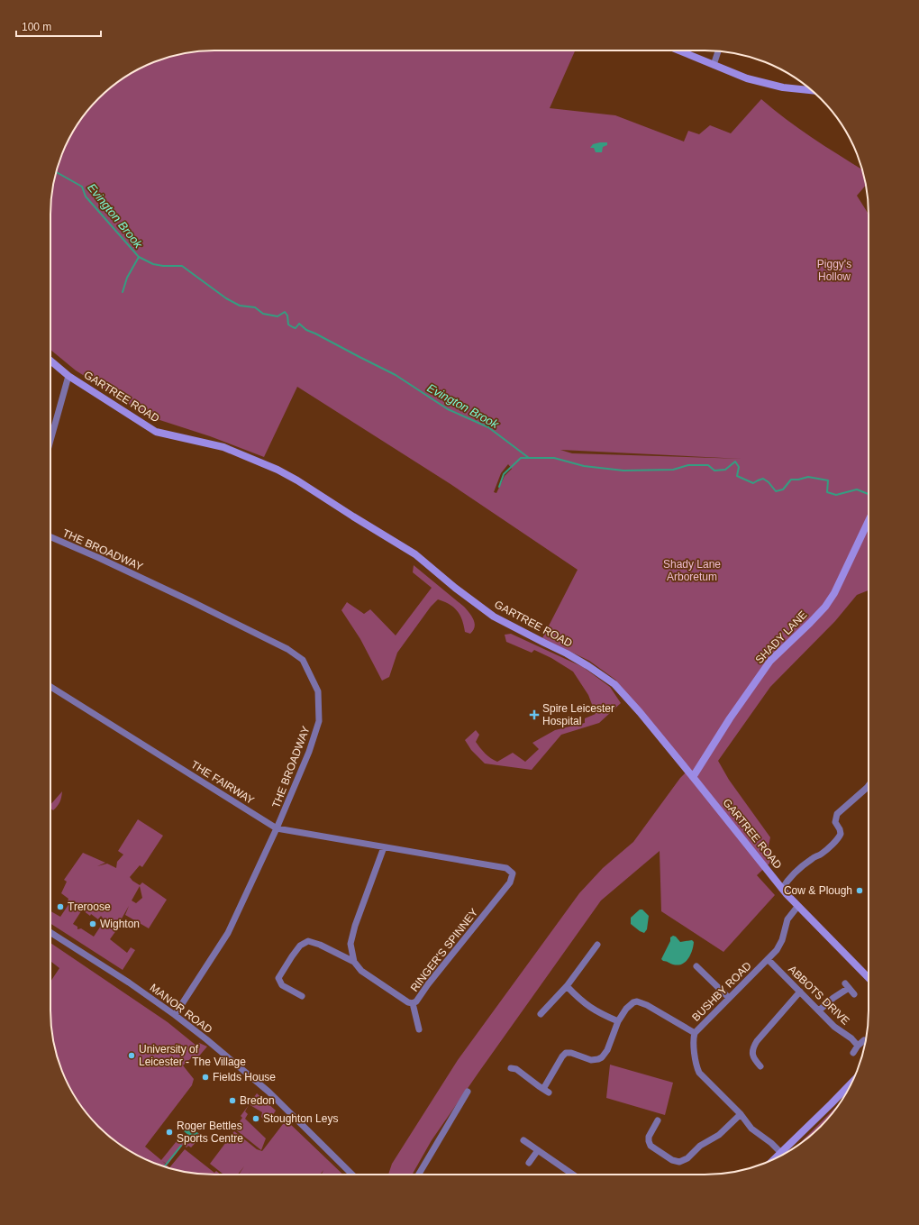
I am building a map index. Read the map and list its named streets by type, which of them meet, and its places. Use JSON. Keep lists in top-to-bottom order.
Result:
{
  "streets": {
    "main road": ["GARTREE ROAD", "SHADY LANE"],
    "street": [
      "THE BROADWAY",
      "THE FAIRWAY",
      "RINGER'S SPINNEY",
      "BUSHBY ROAD",
      "ABBOTS DRIVE",
      "MANOR ROAD"
    ]
  },
  "crossings": [
    ["GARTREE ROAD", "SHADY LANE"],
    ["GARTREE ROAD", "BUSHBY ROAD"],
    ["THE BROADWAY", "THE FAIRWAY"],
    ["THE BROADWAY", "MANOR ROAD"],
    ["THE FAIRWAY", "RINGER'S SPINNEY"],
    ["BUSHBY ROAD", "ABBOTS DRIVE"]
  ],
  "water": ["Evington Brook"],
  "parks": ["Piggy's Hollow", "Shady Lane Arboretum"],
  "places": {
    "health": ["Spire Leicester Hospital"],
    "other": [
      "Cow & Plough",
      "Treroose",
      "Wighton",
      "University of Leicester - The Village",
      "Fields House",
      "Bredon",
      "Stoughton Leys",
      "Roger Bettles Sports Centre"
    ]
  },
  "scale_bar": "100 m"
}
